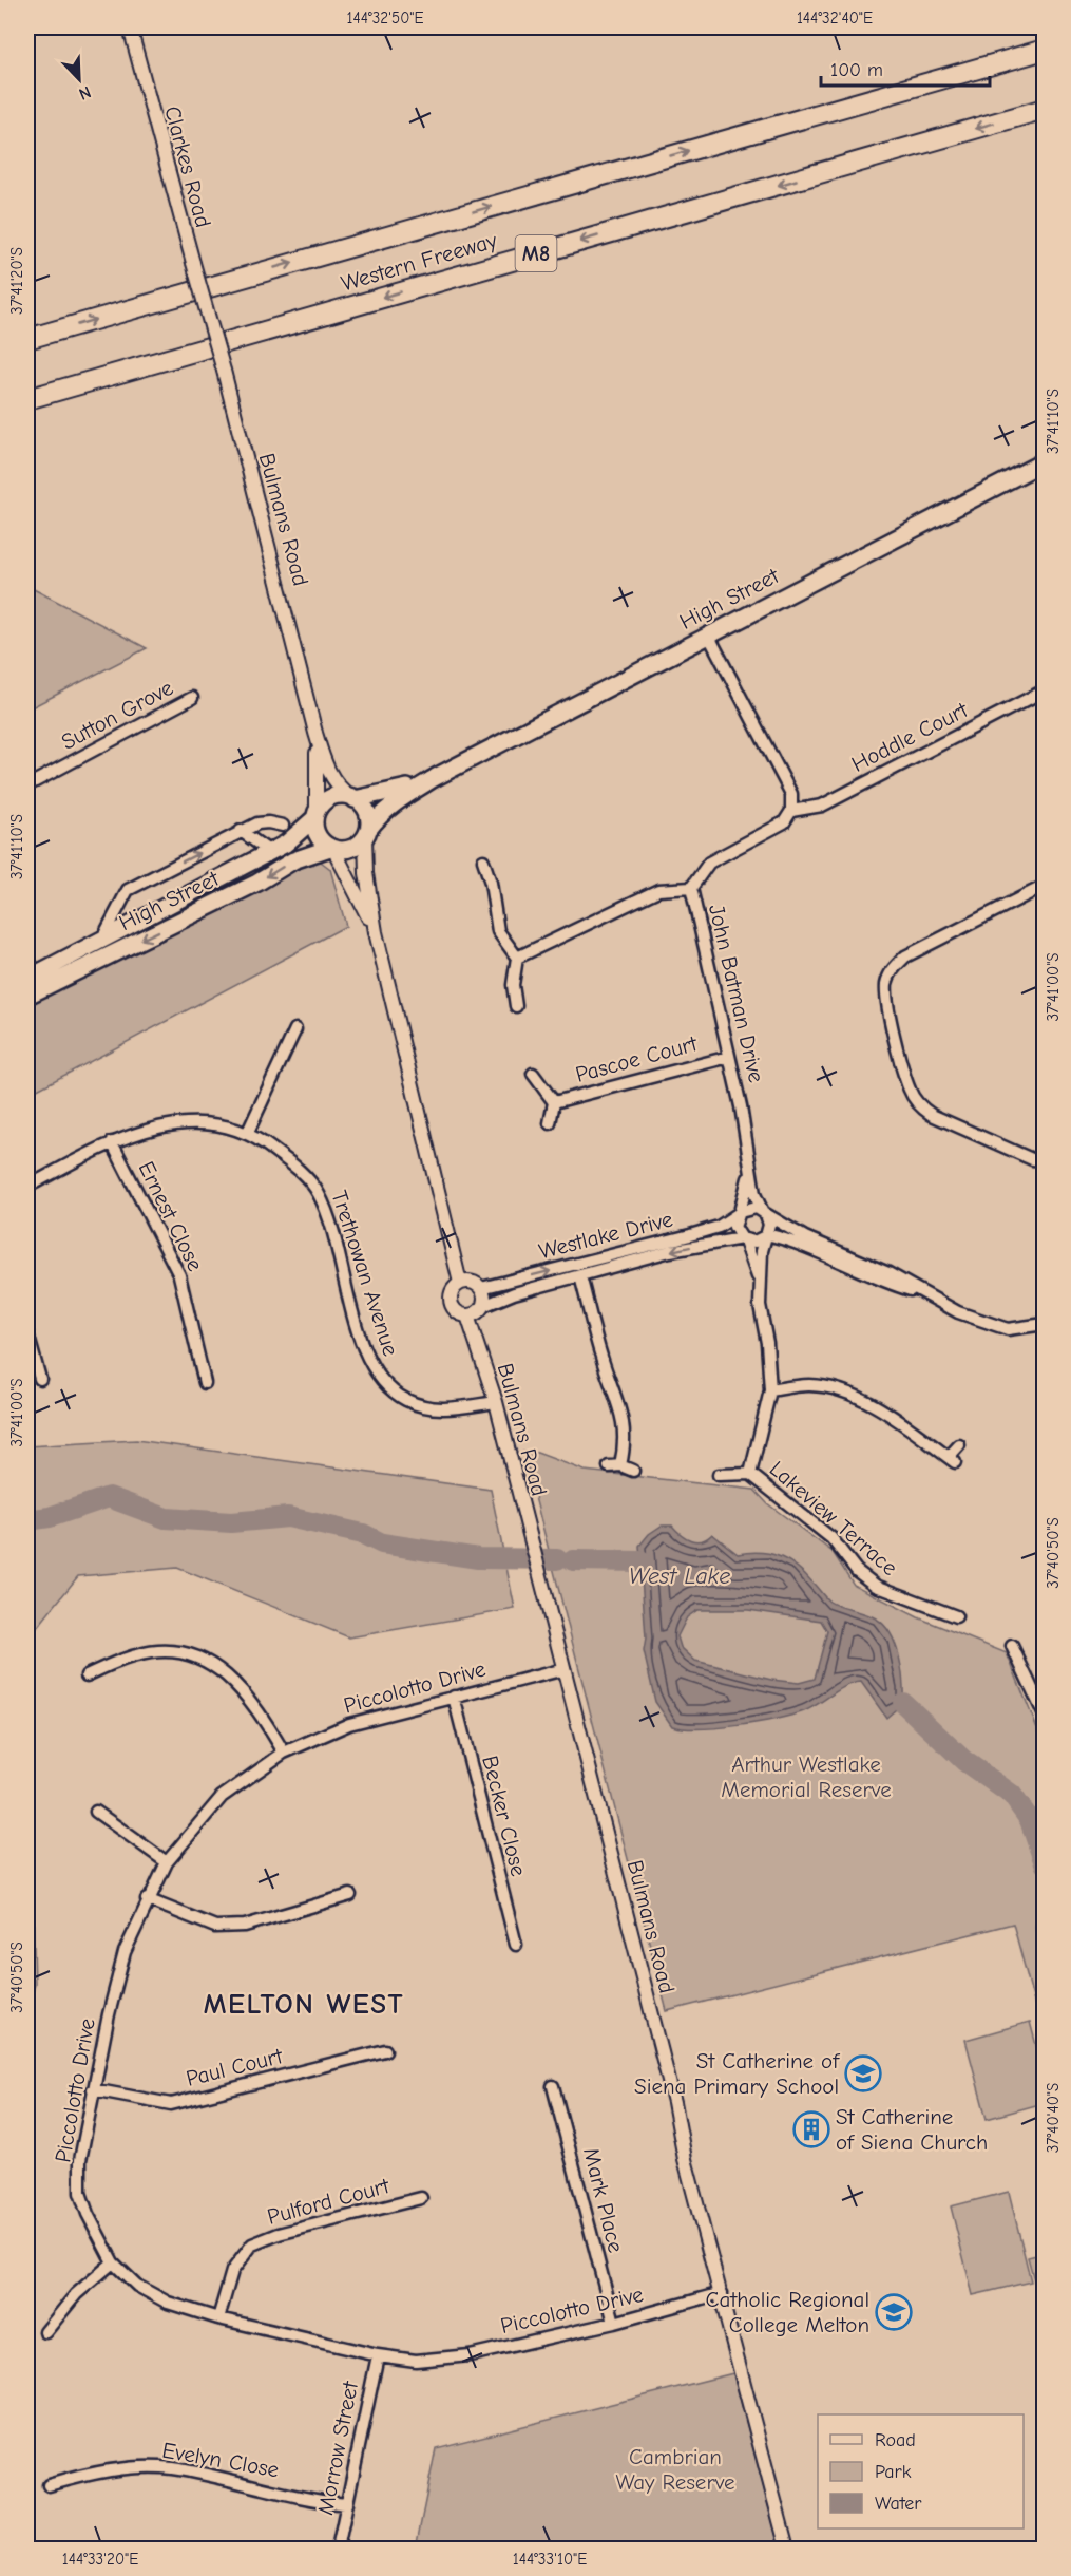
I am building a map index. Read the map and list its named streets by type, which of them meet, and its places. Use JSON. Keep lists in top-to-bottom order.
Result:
{
  "streets": {
    "highway": ["M8", "Western Freeway"],
    "main road": ["High Street"],
    "street": [
      "Clarkes Road",
      "Bulmans Road",
      "Sutton Grove",
      "Hoddle Court",
      "John Batman Drive",
      "Pascoe Court",
      "Ernest Close",
      "Westlake Drive",
      "Trethowan Avenue",
      "Lakeview Terrace",
      "Piccolotto Drive",
      "Becker Close",
      "Paul Court",
      "Mark Place",
      "Pulford Court",
      "Morrow Street",
      "Evelyn Close"
    ]
  },
  "crossings": [
    ["Clarkes Road", "Bulmans Road"],
    ["Bulmans Road", "High Street"],
    ["Bulmans Road", "Westlake Drive"],
    ["Bulmans Road", "Trethowan Avenue"],
    ["Bulmans Road", "Piccolotto Drive"],
    ["Hoddle Court", "John Batman Drive"],
    ["John Batman Drive", "Pascoe Court"],
    ["John Batman Drive", "Westlake Drive"],
    ["Ernest Close", "Trethowan Avenue"],
    ["Piccolotto Drive", "Becker Close"],
    ["Piccolotto Drive", "Paul Court"],
    ["Piccolotto Drive", "Mark Place"],
    ["Piccolotto Drive", "Pulford Court"],
    ["Piccolotto Drive", "Morrow Street"],
    ["Morrow Street", "Evelyn Close"]
  ],
  "districts": ["MELTON WEST"],
  "water": ["West Lake"],
  "parks": ["Arthur Westlake Memorial Reserve", "Cambrian Way Reserve"],
  "places": {
    "school or university": ["St Catherine of Siena Primary School", "Catholic Regional College Melton"],
    "building": ["St Catherine of Siena Church"]
  },
  "legend": ["Road", "Park", "Water"],
  "scale_bar": "100 m",
  "north": "bottom right",
  "coordinates": [
    "144°32'50\"E",
    "144°32'40\"E",
    "37°41'20\"S",
    "37°41'10\"S",
    "37°41'00\"S",
    "37°40'50\"S",
    "37°40'40\"S",
    "144°33'20\"E",
    "144°33'10\"E"
  ]
}
